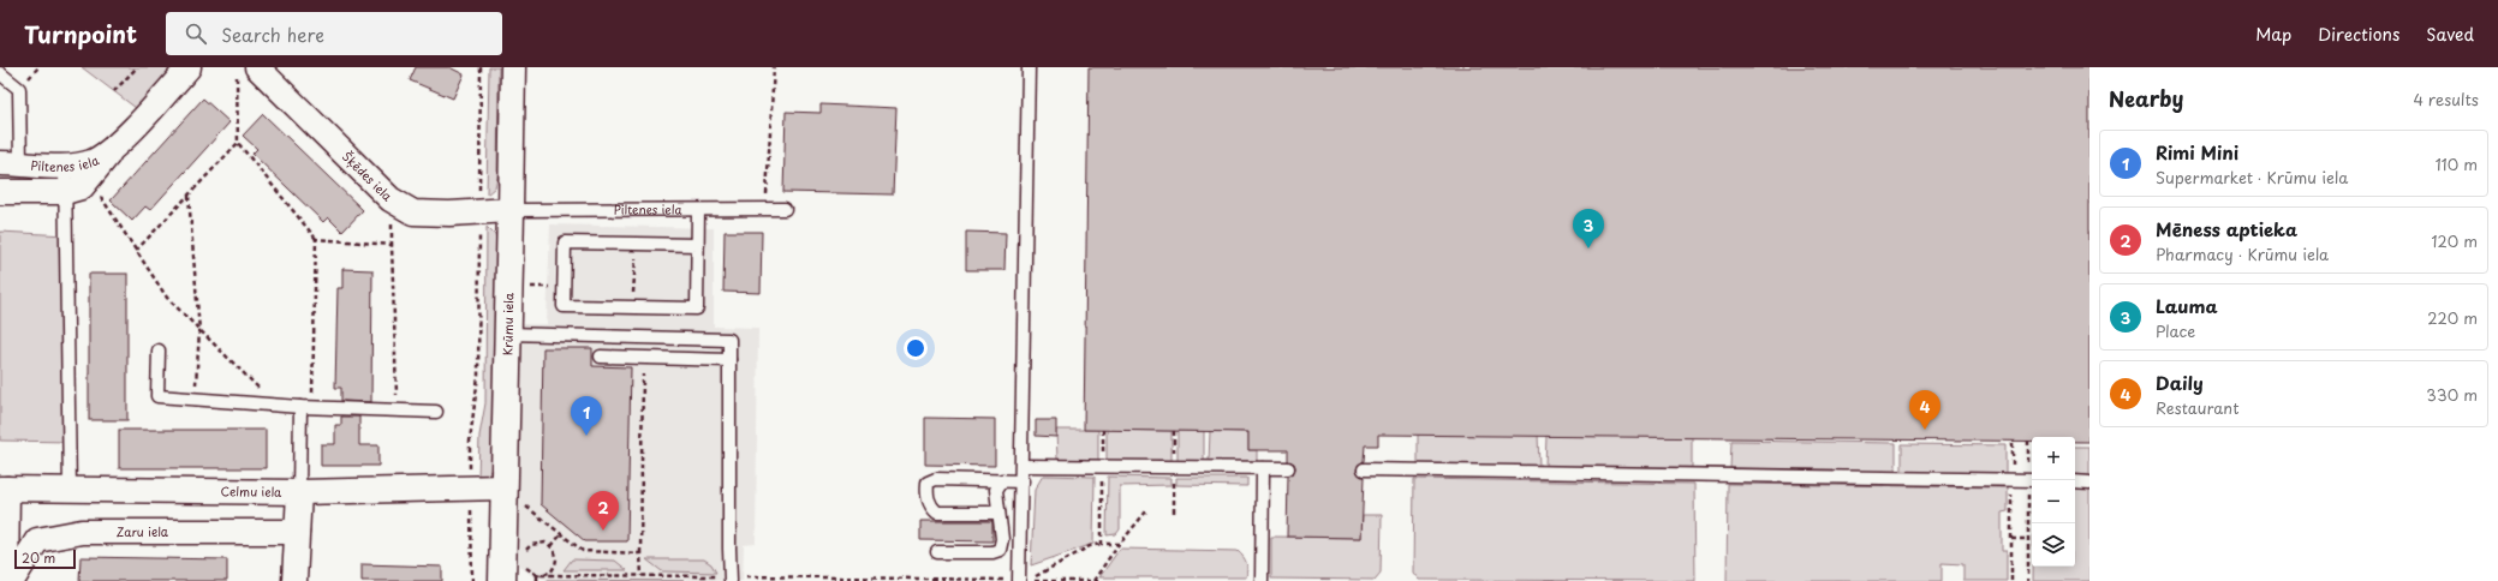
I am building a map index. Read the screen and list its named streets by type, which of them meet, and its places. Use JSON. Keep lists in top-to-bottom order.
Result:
{
  "streets": {
    "street": [
      "Piltenes iela",
      "Šķēdes iela",
      "Krūmu iela",
      "Celmu iela",
      "Zaru iela"
    ]
  },
  "crossings": [
    ["Piltenes iela", "Šķēdes iela"],
    ["Piltenes iela", "Krūmu iela"],
    ["Šķēdes iela", "Krūmu iela"],
    ["Krūmu iela", "Celmu iela"]
  ],
  "scale_bar": "20 m",
  "page": {
    "header": "Turnpoint",
    "search": "Search here",
    "nav": ["Map", "Directions", "Saved"],
    "heading": ["Nearby", "4 results"],
    "list": [
      {
        "mark": "1",
        "name": "Rimi Mini",
        "note": "Supermarket · Krūmu iela",
        "value": "110 m"
      },
      {
        "mark": "2",
        "name": "Mēness aptieka",
        "note": "Pharmacy · Krūmu iela",
        "value": "120 m"
      },
      {
        "mark": "3",
        "name": "Lauma",
        "note": "Place",
        "value": "220 m"
      },
      {
        "mark": "4",
        "name": "Daily",
        "note": "Restaurant",
        "value": "330 m"
      }
    ],
    "pins": [
      "3",
      "4",
      "1",
      "2"
    ],
    "map_buttons": ["+", "−"],
    "scale": "20 m"
  }
}
